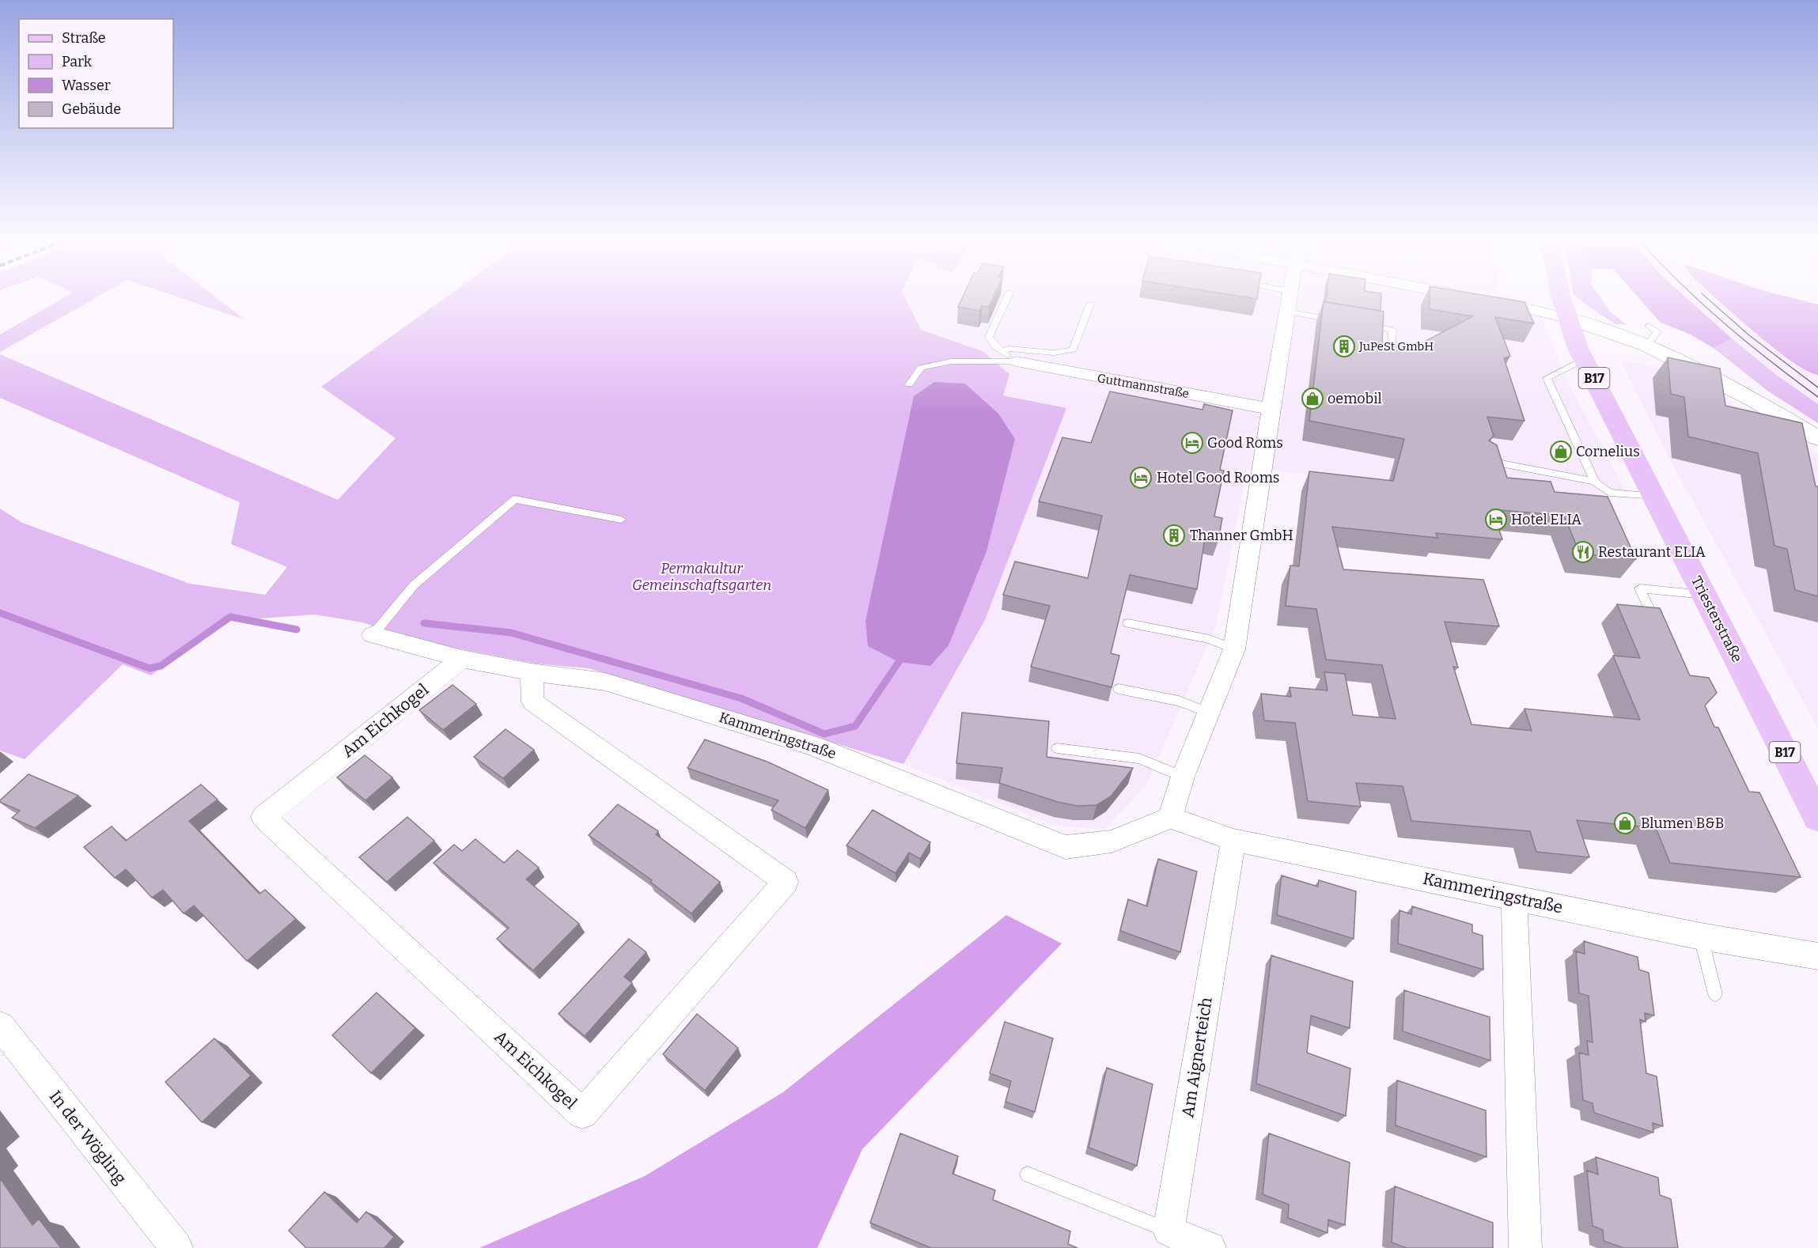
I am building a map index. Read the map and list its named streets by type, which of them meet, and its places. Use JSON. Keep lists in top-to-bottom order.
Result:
{
  "streets": {
    "main road": ["B17", "Triesterstraße"],
    "street": [
      "Guttmannstraße",
      "Am Eichkogel",
      "Kammeringstraße",
      "Am Aignerteich",
      "In der Wögling"
    ]
  },
  "crossings": [
    ["B17", "Triesterstraße"],
    ["Am Eichkogel", "Kammeringstraße"],
    ["Kammeringstraße", "Am Aignerteich"]
  ],
  "parks": ["Permakultur Gemeinschaftsgarten"],
  "places": {
    "building": ["JuPeSt GmbH", "Thanner GmbH"],
    "shop": ["oemobil", "Cornelius", "Blumen B&B"],
    "hotel": ["Good Roms", "Hotel Good Rooms", "Hotel ELIA"],
    "restaurant": ["Restaurant ELIA"]
  },
  "legend": [
    "Straße",
    "Park",
    "Wasser",
    "Gebäude"
  ]
}
